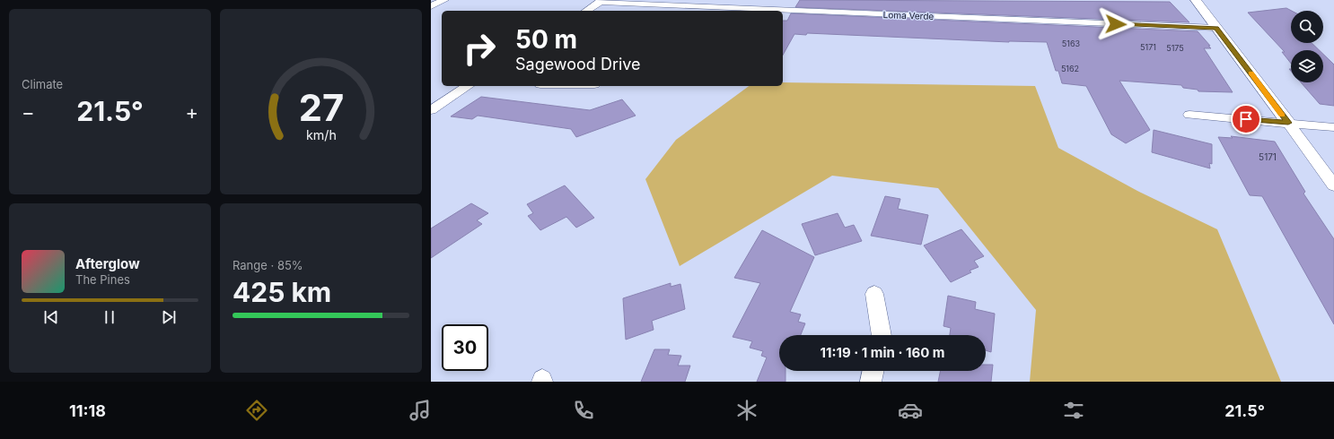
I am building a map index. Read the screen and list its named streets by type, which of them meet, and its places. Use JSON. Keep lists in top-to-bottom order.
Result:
{
  "streets": {
    "street": ["Loma Verde"]
  },
  "house_numbers": [
    "5163",
    "5171",
    "5175",
    "5162",
    "5171"
  ],
  "page": {
    "tile": [
      "Climate",
      ["Range · 85%", "425 km"]
    ],
    "turn": ["50 m", "Sagewood Drive"],
    "heat": ["−", "21.5°", "+"],
    "song": ["Afterglow", "The Pines"],
    "limit": "30",
    "trip": "11:19 · 1 min · 160 m",
    "tabs": ["11:18", "21.5°"],
    "gauge": ["27", "km/h"]
  }
}
